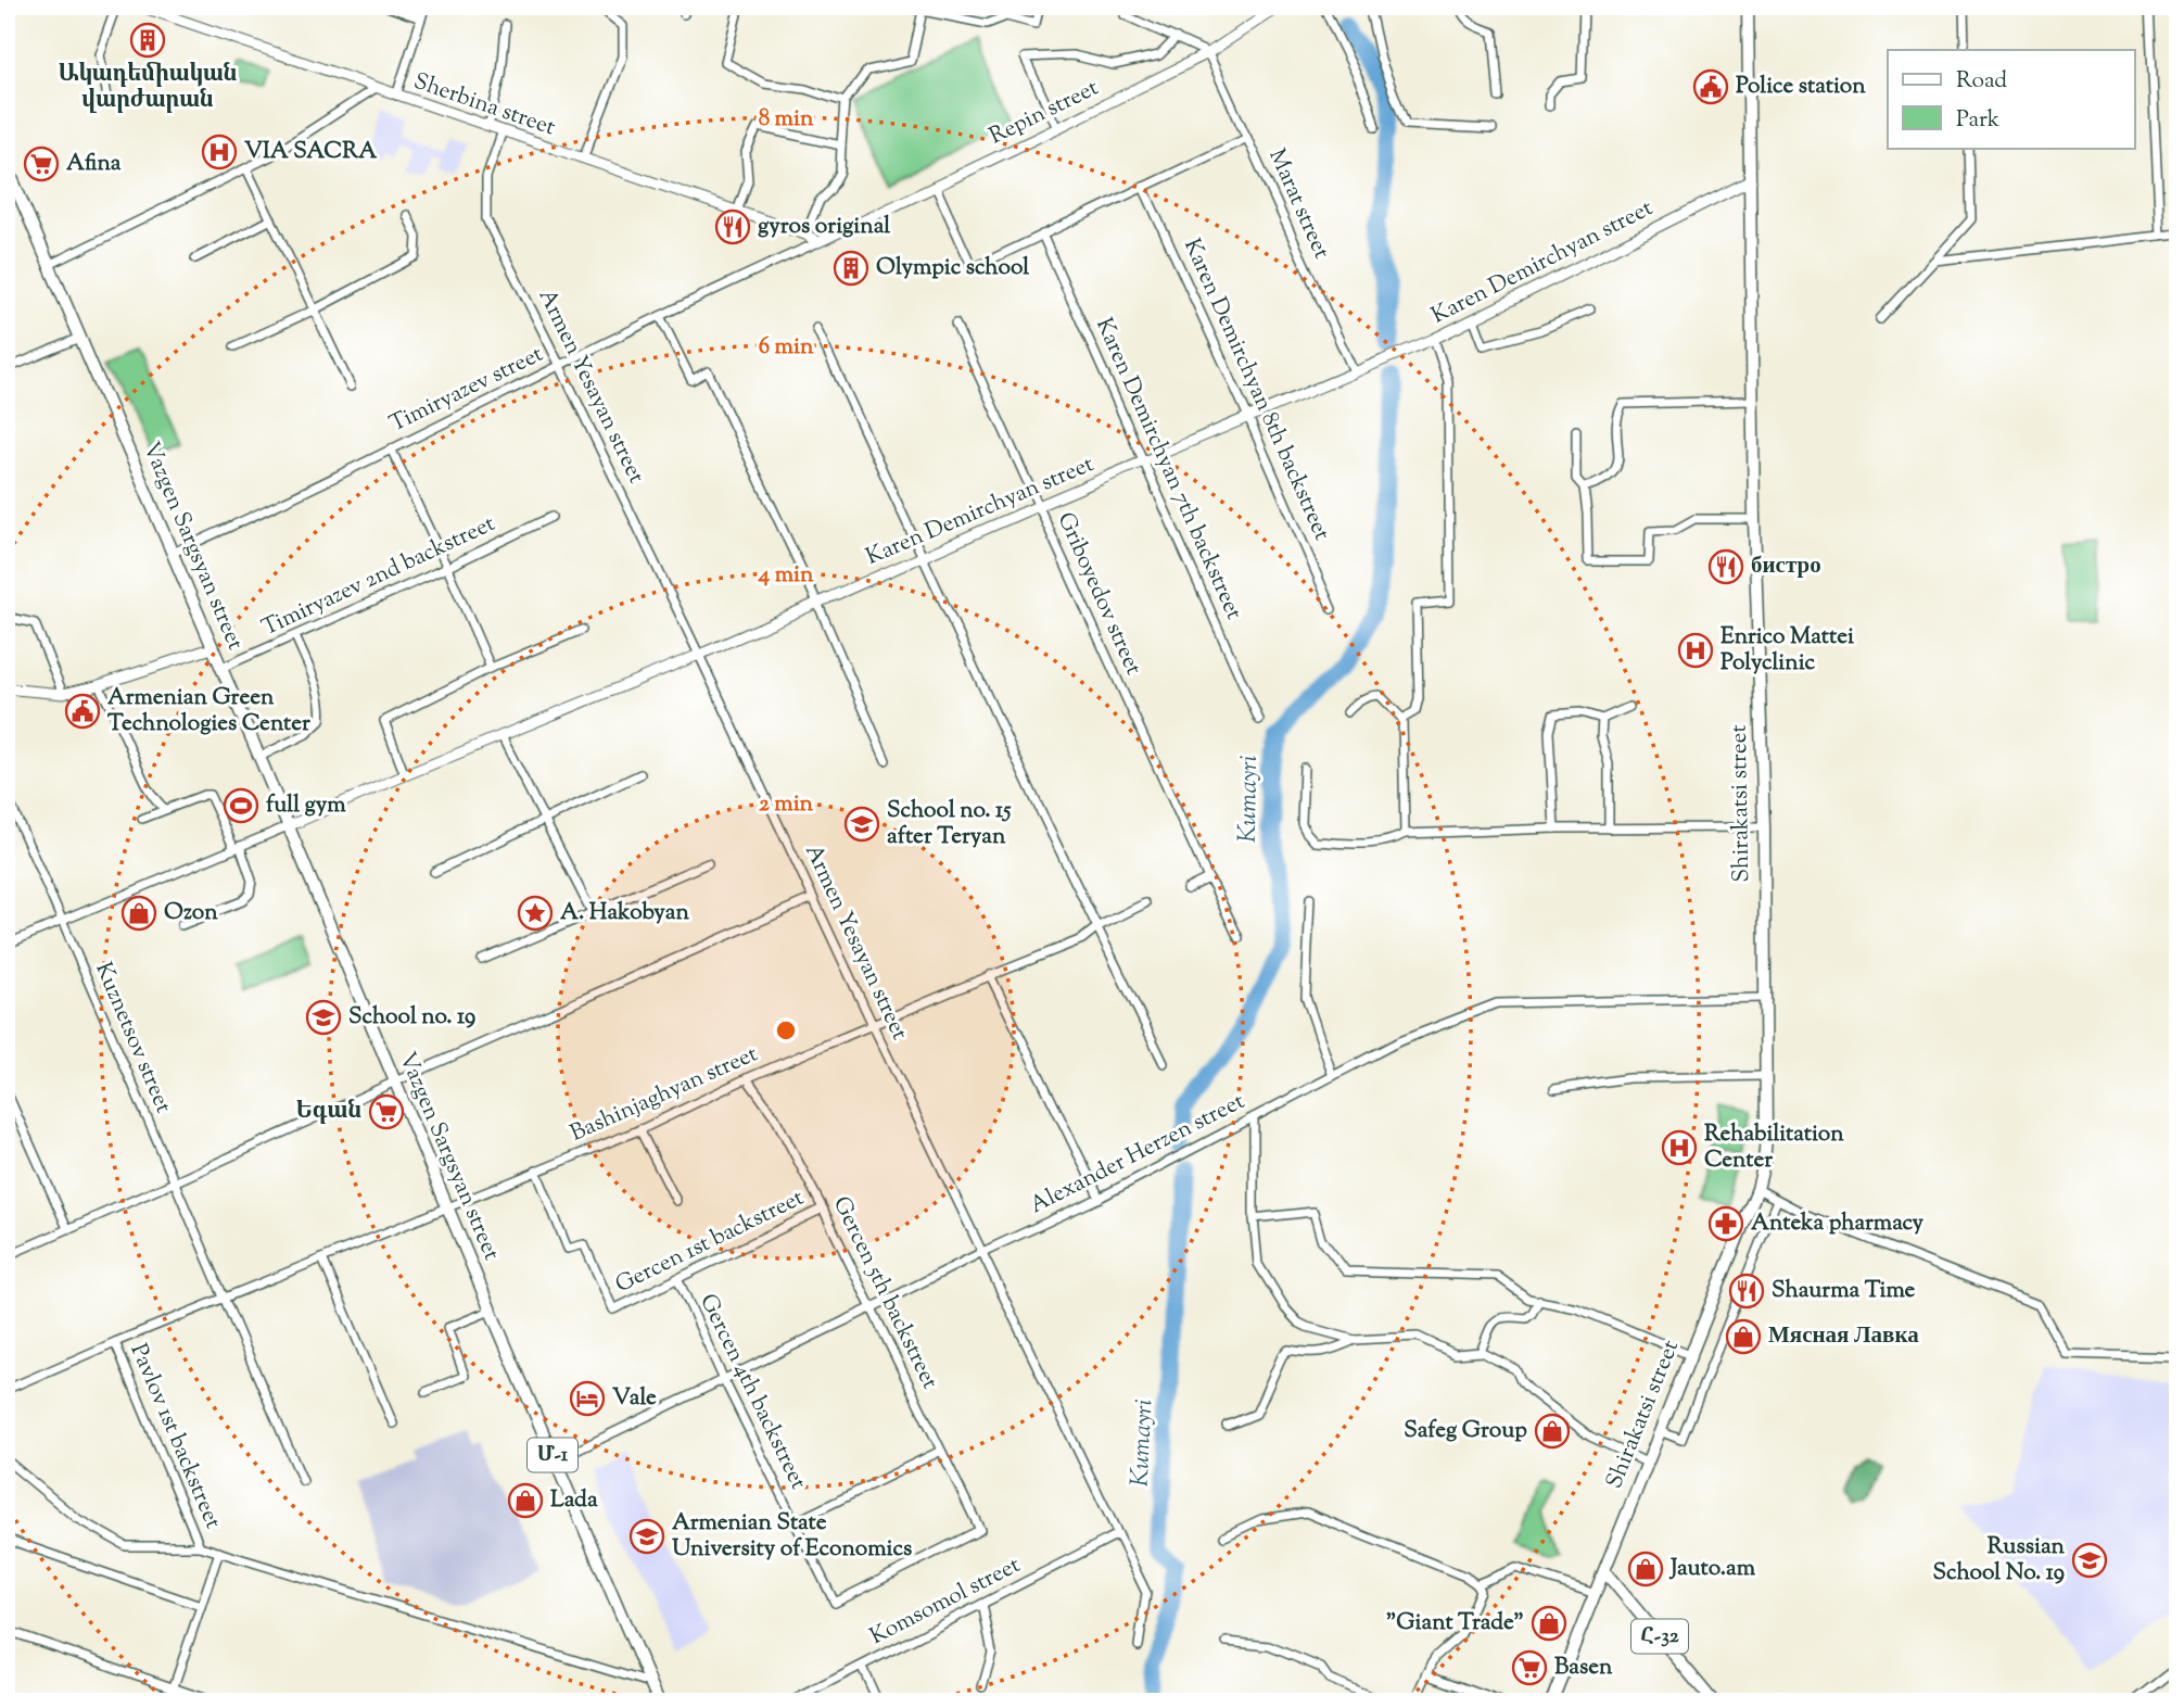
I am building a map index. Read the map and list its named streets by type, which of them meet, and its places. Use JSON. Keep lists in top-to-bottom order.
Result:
{
  "streets": {
    "main road": [
      "Vazgen Sargsyan street",
      "Shirakatsi street",
      "Մ-1",
      "Հ-32"
    ],
    "street": [
      "Sherbina street",
      "Repin street",
      "Marat street",
      "Karen Demirchyan street",
      "Armen Yesayan street",
      "Timiryazev street",
      "Karen Demirchyan 8th backstreet",
      "Karen Demirchyan 7th backstreet",
      "Timiryazev 2nd backstreet",
      "Griboyedov street",
      "Kuznetsov street",
      "Bashinjaghyan street",
      "Alexander Herzen street",
      "Gercen 1st backstreet",
      "Gercen 5th backstreet",
      "Gercen 4th backstreet",
      "Pavlov 1st backstreet",
      "Komsomol street"
    ]
  },
  "crossings": [
    ["Sherbina street", "Repin street"],
    ["Sherbina street", "Armen Yesayan street"],
    ["Sherbina street", "Timiryazev street"],
    ["Repin street", "Marat street"],
    ["Repin street", "Timiryazev street"],
    ["Marat street", "Karen Demirchyan street"],
    ["Karen Demirchyan street", "Armen Yesayan street"],
    ["Karen Demirchyan street", "Karen Demirchyan 8th backstreet"],
    ["Karen Demirchyan street", "Karen Demirchyan 7th backstreet"],
    ["Karen Demirchyan street", "Vazgen Sargsyan street"],
    ["Karen Demirchyan street", "Griboyedov street"],
    ["Karen Demirchyan street", "Shirakatsi street"],
    ["Karen Demirchyan street", "Kuznetsov street"],
    ["Armen Yesayan street", "Timiryazev street"],
    ["Armen Yesayan street", "Bashinjaghyan street"],
    ["Armen Yesayan street", "Alexander Herzen street"],
    ["Armen Yesayan street", "Komsomol street"],
    ["Timiryazev street", "Vazgen Sargsyan street"],
    ["Vazgen Sargsyan street", "Timiryazev 2nd backstreet"],
    ["Vazgen Sargsyan street", "Bashinjaghyan street"],
    ["Vazgen Sargsyan street", "Alexander Herzen street"],
    ["Shirakatsi street", "Alexander Herzen street"],
    ["Shirakatsi street", "Հ-32"],
    ["Kuznetsov street", "Bashinjaghyan street"],
    ["Bashinjaghyan street", "Gercen 1st backstreet"],
    ["Bashinjaghyan street", "Gercen 5th backstreet"],
    ["Bashinjaghyan street", "Pavlov 1st backstreet"],
    ["Alexander Herzen street", "Gercen 5th backstreet"],
    ["Alexander Herzen street", "Gercen 4th backstreet"],
    ["Gercen 1st backstreet", "Gercen 5th backstreet"],
    ["Gercen 1st backstreet", "Gercen 4th backstreet"],
    ["Gercen 5th backstreet", "Gercen 4th backstreet"]
  ],
  "water": ["Kumayri"],
  "places": {
    "building": ["Ակադեմիական վարժարան", "Olympic school"],
    "public building": ["Police station", "Armenian Green Technologies Center"],
    "hospital": ["VIA SACRA", "Enrico Mattei Polyclinic", "Rehabilitation Center"],
    "supermarket": ["Afina", "Եգան", "Basen"],
    "restaurant": ["gyros original", "бистро", "Shaurma Time"],
    "sports": ["full gym"],
    "school or university": [
      "School no. 15 after Teryan",
      "School no. 19",
      "Armenian State University of Economics",
      "Russian School No. 19"
    ],
    "shop": [
      "Ozon",
      "Мясная Лавка",
      "Safeg Group",
      "Lada",
      "Jauto.am",
      "\"Giant Trade\""
    ],
    "place": ["A. Hakobyan"],
    "pharmacy": ["Anteka pharmacy"],
    "hotel": ["Vale"]
  },
  "legend": ["Road", "Park"],
  "rings": [
    "8 min",
    "6 min",
    "4 min",
    "2 min"
  ]
}
